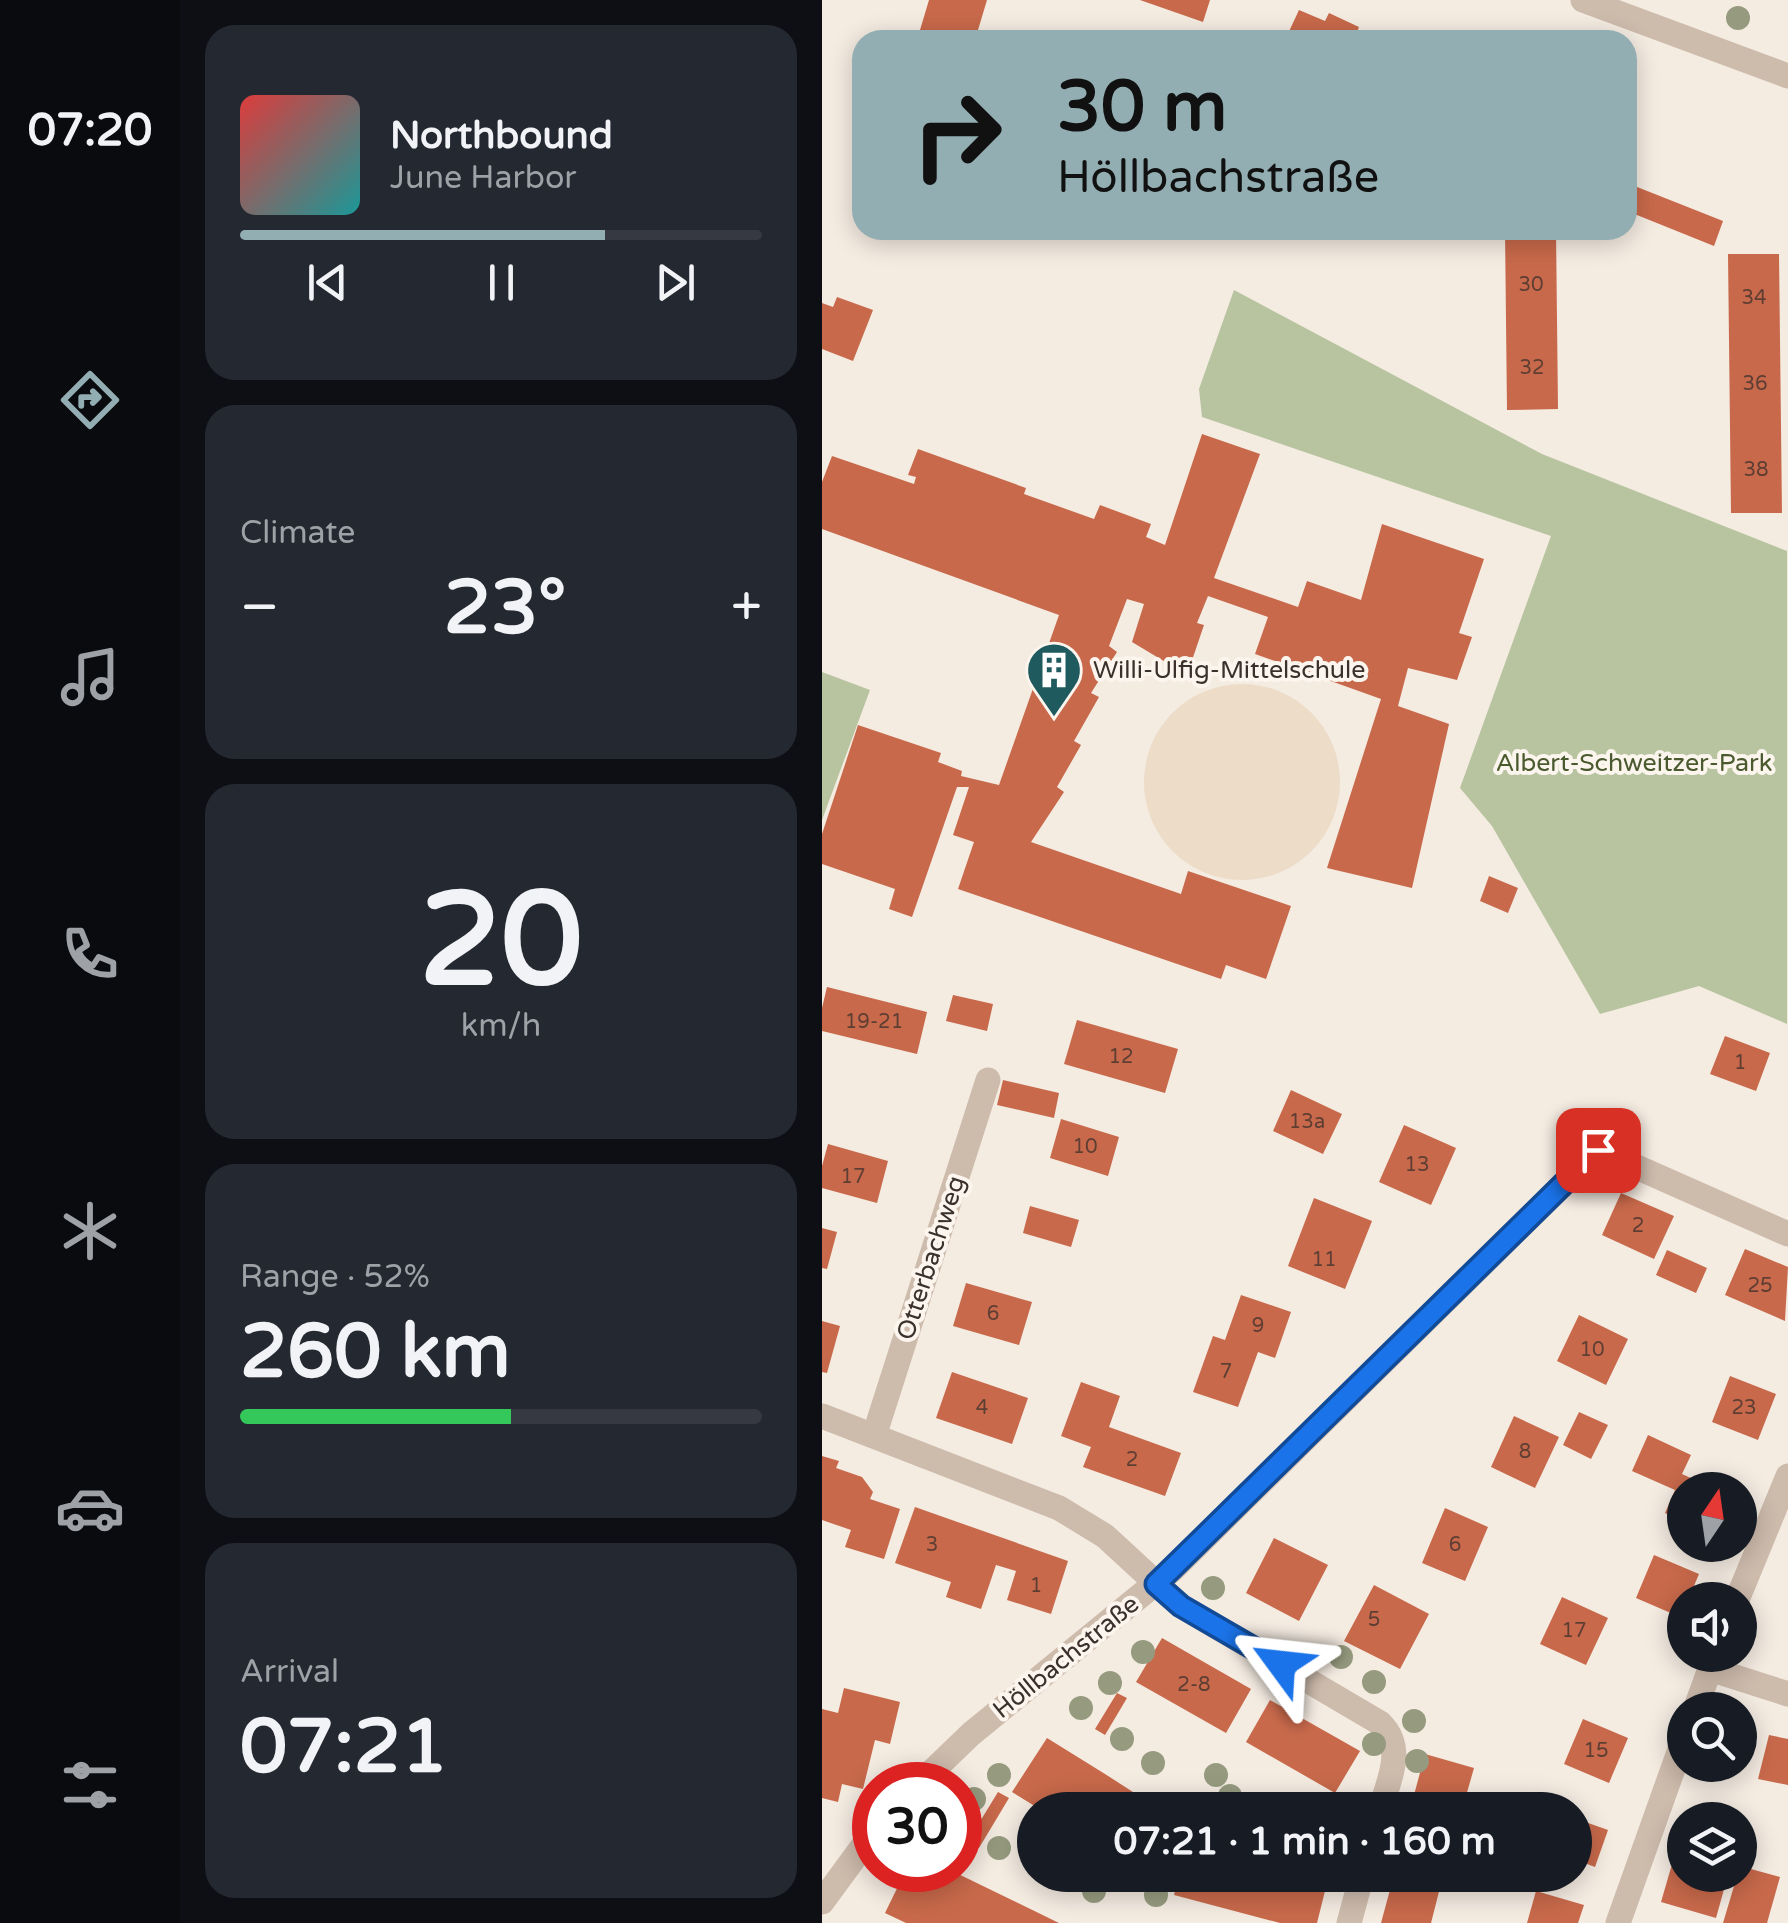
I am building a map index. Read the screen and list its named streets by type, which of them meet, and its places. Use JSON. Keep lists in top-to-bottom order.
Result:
{
  "streets": {
    "street": ["Otterbachweg", "Höllbachstraße"]
  },
  "parks": ["Albert-Schweitzer-Park"],
  "places": {
    "building": ["Willi-Ulfig-Mittelschule"]
  },
  "house_numbers": [
    "30",
    "34",
    "32",
    "36",
    "38",
    "19-21",
    "12",
    "1",
    "13a",
    "10",
    "13",
    "17",
    "2",
    "11",
    "25",
    "6",
    "9",
    "10",
    "7",
    "4",
    "23",
    "8",
    "2",
    "3",
    "6",
    "1",
    "5",
    "17",
    "2-8",
    "15"
  ],
  "north": "top",
  "page": {
    "tabs": "07:20",
    "turn": ["30 m", "Höllbachstraße"],
    "song": ["Northbound", "June Harbor"],
    "tile": [
      "Climate",
      ["20", "km/h"],
      ["Range · 52%", "260 km"],
      ["Arrival", "07:21"]
    ],
    "heat": ["−", "23°", "+"],
    "limit": "30",
    "trip": "07:21 · 1 min · 160 m"
  }
}
